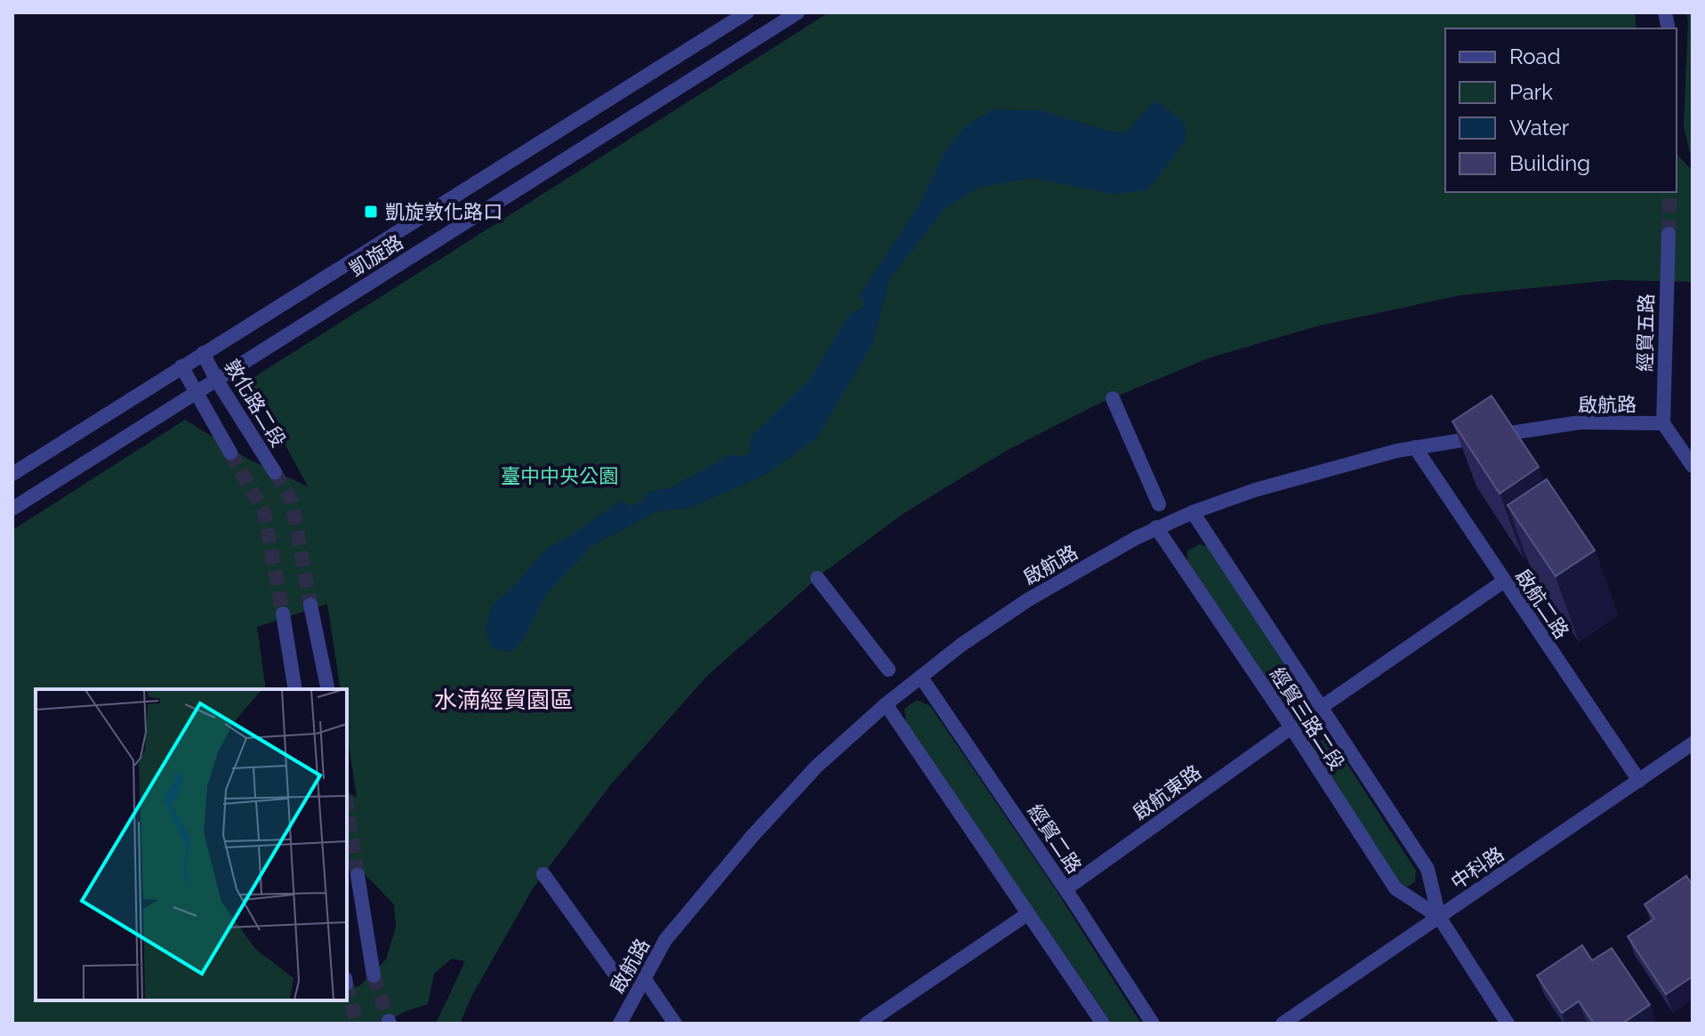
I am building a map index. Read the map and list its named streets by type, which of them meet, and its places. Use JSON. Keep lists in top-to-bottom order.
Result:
{
  "streets": {
    "street": [
      "凱旋路",
      "經貿五路",
      "敦化路二段",
      "啟航路",
      "啟航二路",
      "經貿三路二段",
      "啟航東路",
      "經貿二路",
      "中科路"
    ]
  },
  "crossings": [
    ["凱旋路", "敦化路二段"],
    ["經貿五路", "啟航路"],
    ["啟航路", "啟航二路"],
    ["啟航路", "經貿三路二段"],
    ["啟航路", "經貿二路"],
    ["啟航二路", "中科路"],
    ["經貿三路二段", "啟航東路"],
    ["經貿三路二段", "中科路"],
    ["啟航東路", "經貿二路"]
  ],
  "districts": ["水湳經貿園區"],
  "parks": ["臺中中央公園"],
  "places": {
    "transit": ["凱旋敦化路口"]
  },
  "legend": [
    "Road",
    "Park",
    "Water",
    "Building"
  ]
}
